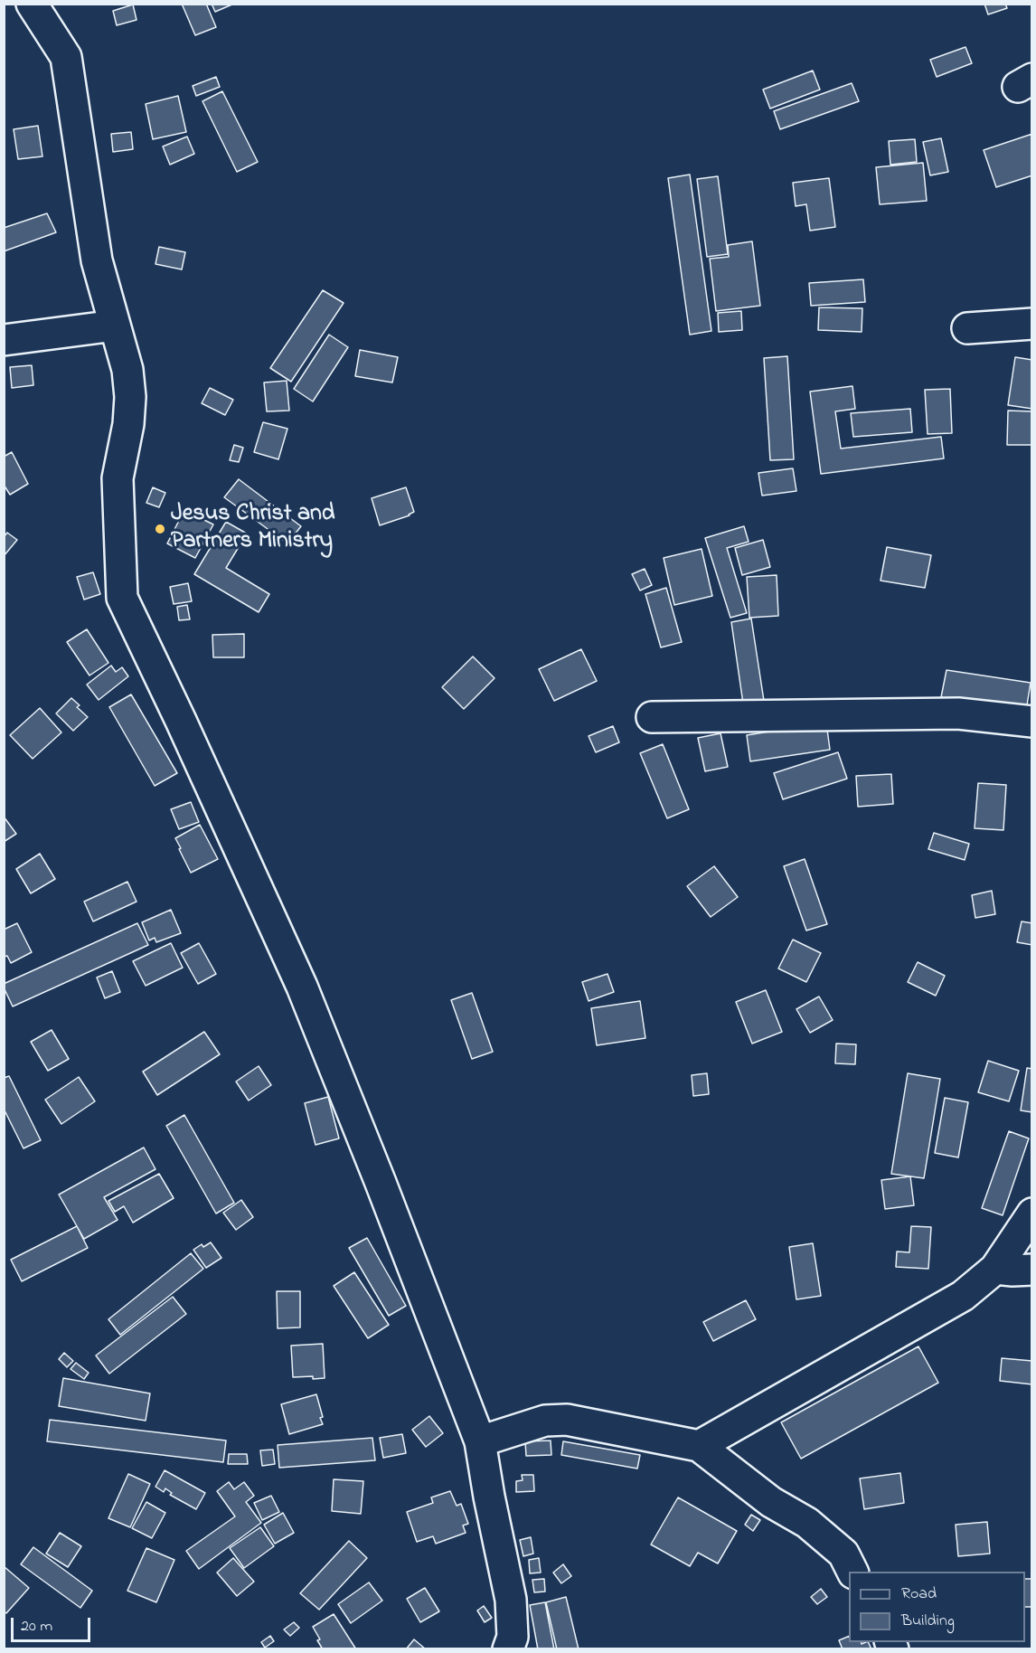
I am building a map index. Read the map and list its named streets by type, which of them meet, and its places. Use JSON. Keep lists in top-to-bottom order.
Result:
{
  "places": ["Jesus Christ and Partners Ministry"],
  "legend": ["Road", "Building"],
  "scale_bar": "20 m"
}
